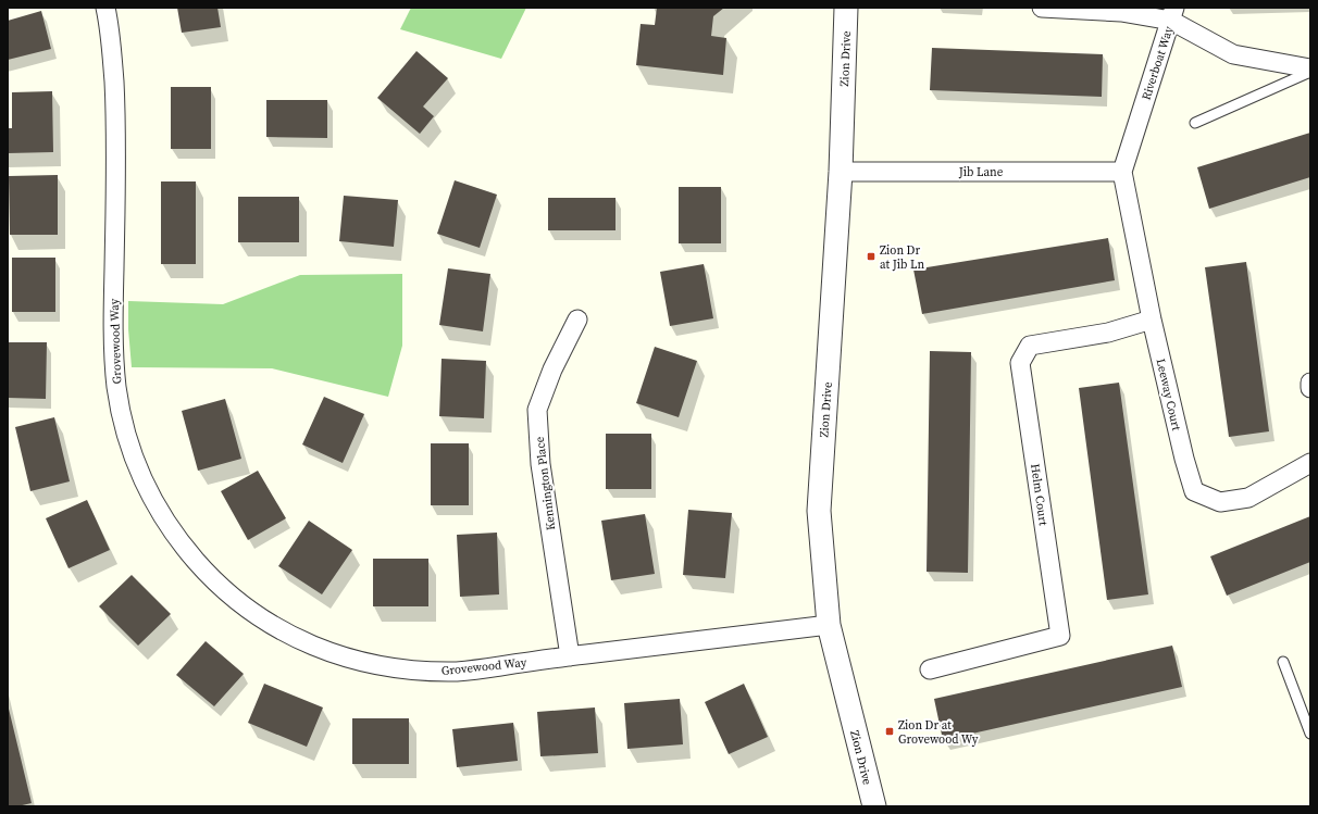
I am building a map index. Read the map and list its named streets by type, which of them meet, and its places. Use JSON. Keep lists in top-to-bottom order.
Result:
{
  "streets": {
    "street": [
      "Zion Drive",
      "Riverboat Way",
      "Jib Lane",
      "Grovewood Way",
      "Leeway Court",
      "Kennington Place",
      "Helm Court"
    ]
  },
  "crossings": [
    ["Zion Drive", "Jib Lane"],
    ["Zion Drive", "Grovewood Way"],
    ["Riverboat Way", "Jib Lane"],
    ["Riverboat Way", "Leeway Court"],
    ["Jib Lane", "Leeway Court"],
    ["Grovewood Way", "Kennington Place"],
    ["Leeway Court", "Helm Court"]
  ],
  "places": {
    "transit": ["Zion Dr at Jib Ln", "Zion Dr at Grovewood Wy"]
  }
}
